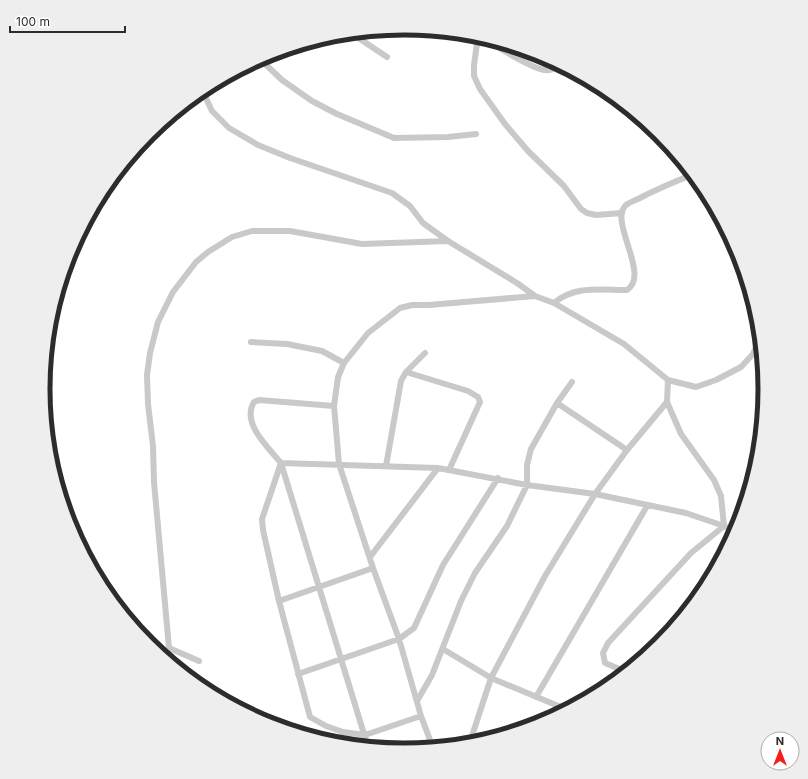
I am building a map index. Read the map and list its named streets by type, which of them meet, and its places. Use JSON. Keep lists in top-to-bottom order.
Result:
{
  "scale_bar": "100 m",
  "north": "top"
}
